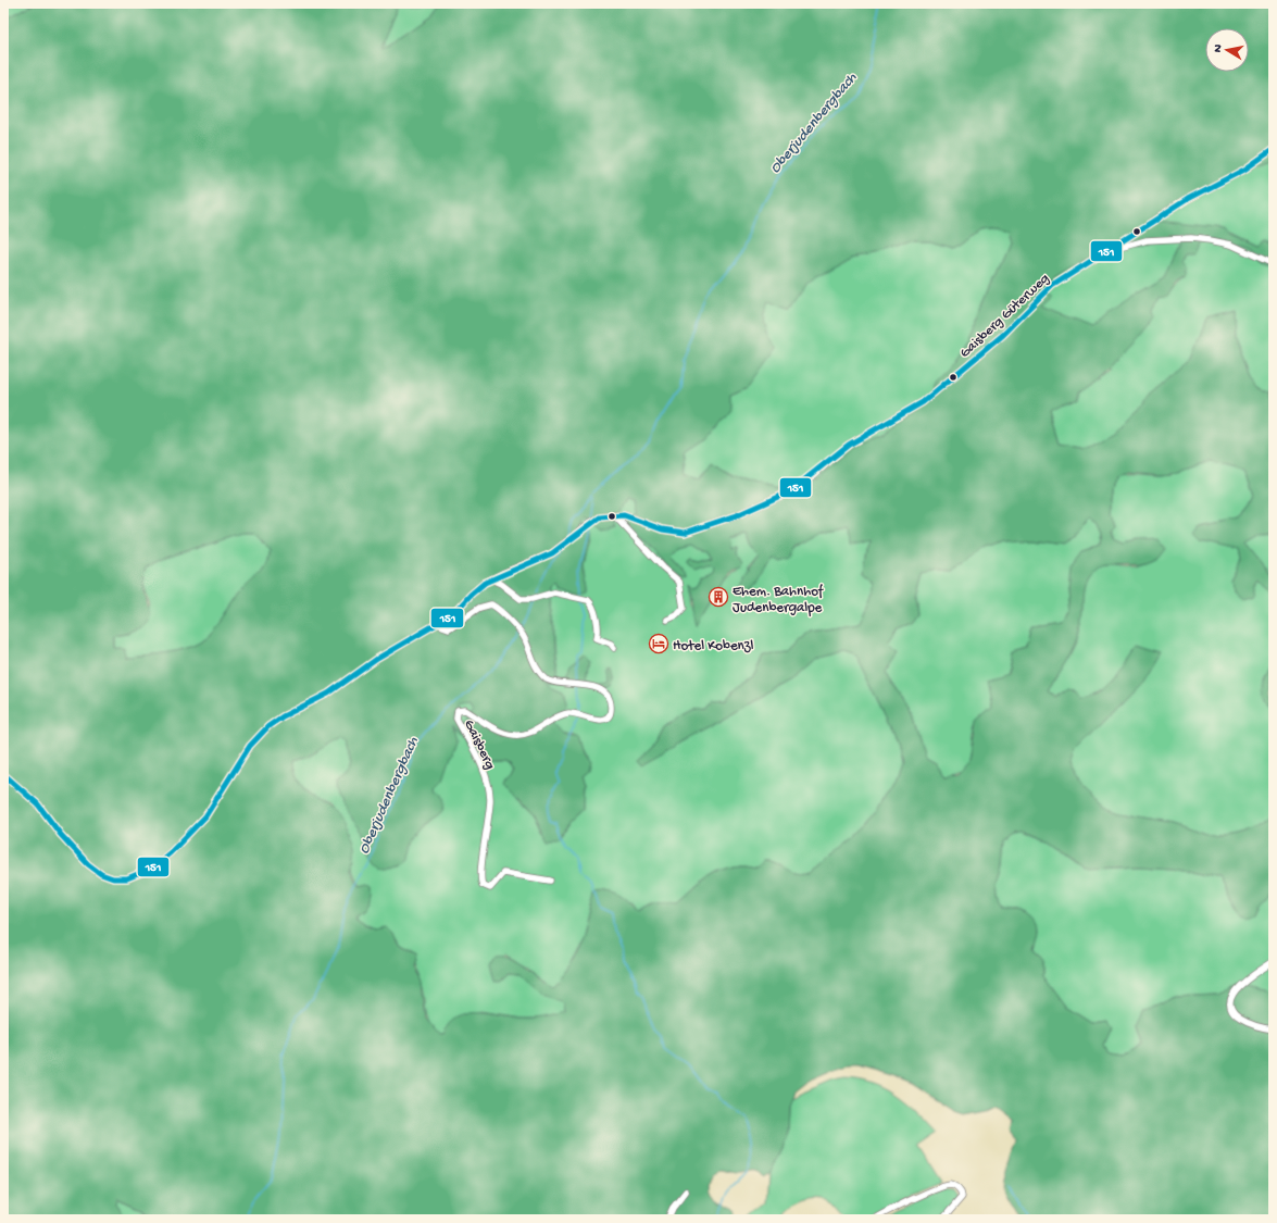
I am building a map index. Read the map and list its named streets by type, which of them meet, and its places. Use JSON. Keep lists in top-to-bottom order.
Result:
{
  "streets": {
    "main road": ["Gaisberg Güterweg"],
    "street": ["Gaisberg"]
  },
  "water": ["Oberjudenbergbach"],
  "places": {
    "building": ["Ehem. Bahnhof Judenbergalpe"],
    "hotel": ["Hotel Kobenzl"]
  },
  "lines": ["transit line 151"],
  "north": "left"
}
